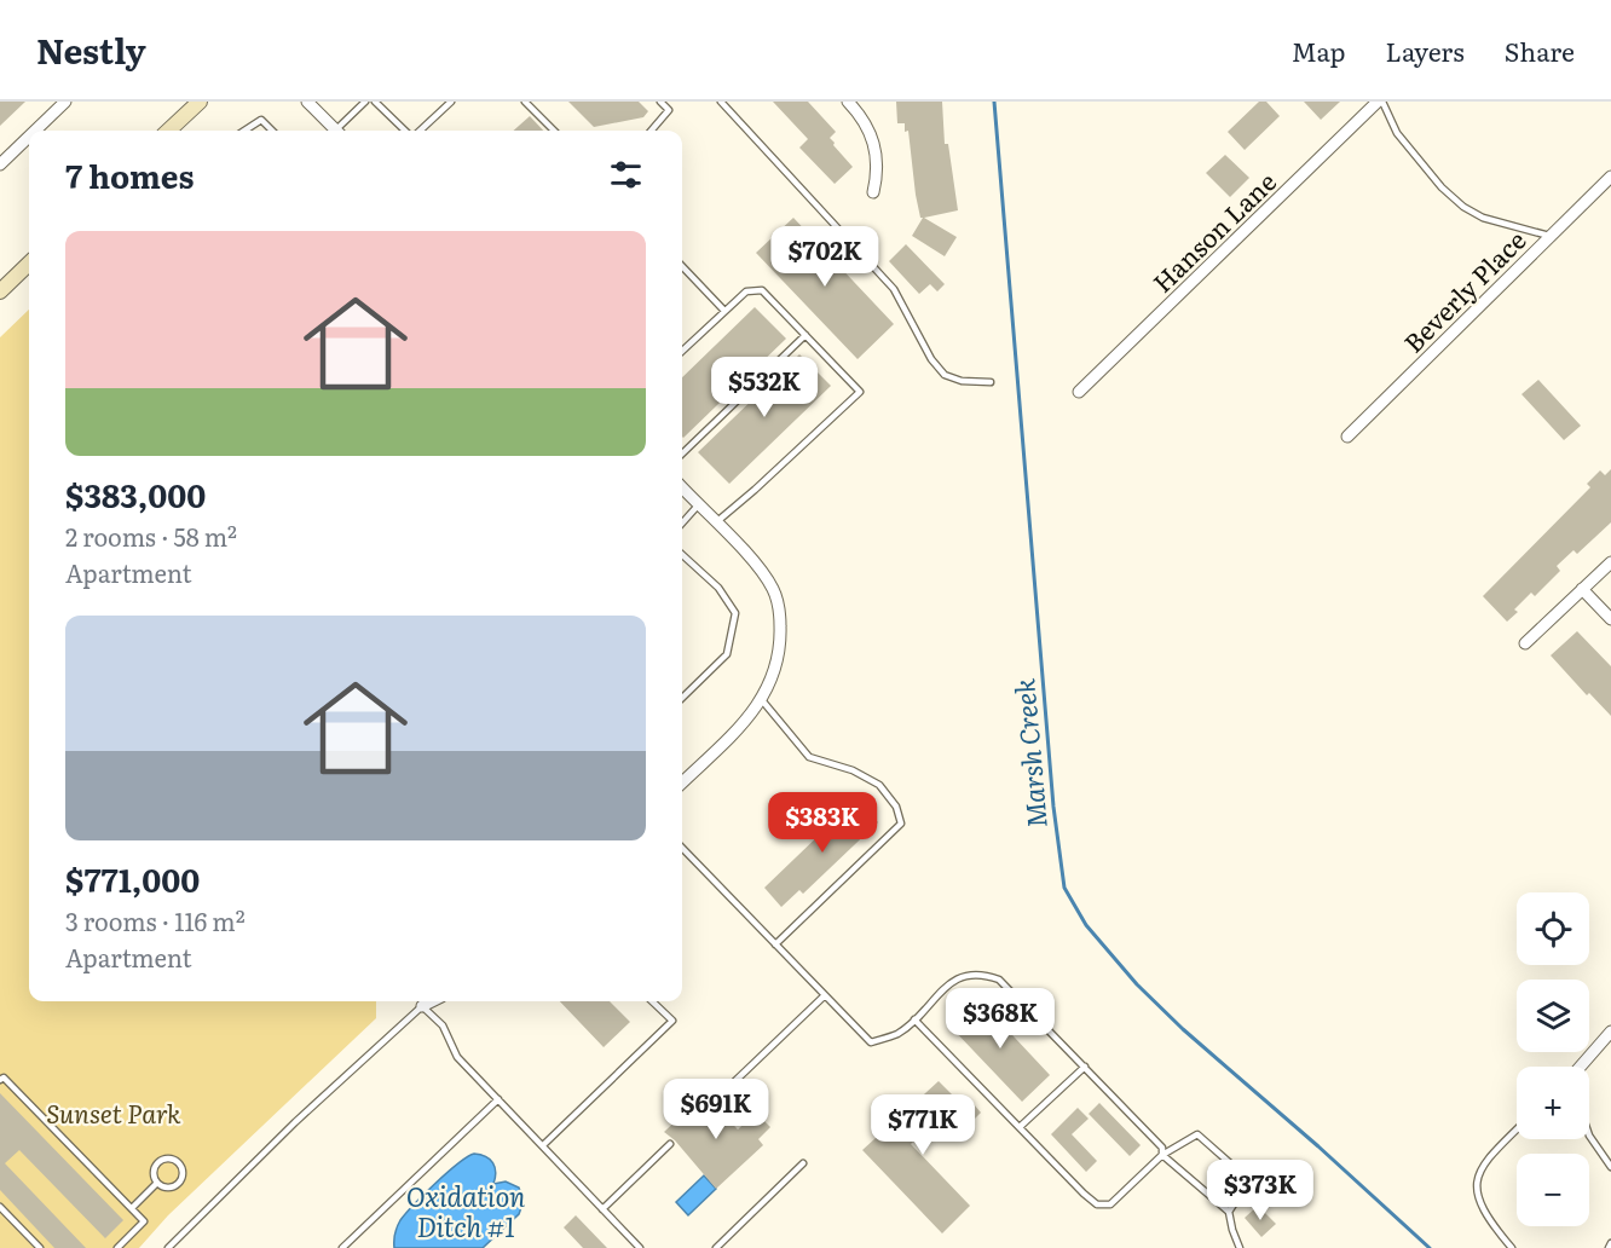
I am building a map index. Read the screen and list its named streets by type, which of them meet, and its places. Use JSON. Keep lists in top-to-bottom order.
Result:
{
  "streets": {
    "street": ["Hanson Lane", "Beverly Place"]
  },
  "water": ["Marsh Creek", "Oxidation Ditch #1"],
  "parks": ["Sunset Park"],
  "page": {
    "header": "Nestly",
    "nav": ["Map", "Layers", "Share"],
    "heading": "7 homes",
    "list": [
      {
        "name": "$383,000",
        "note": "2 rooms · 58 m² · Apartment"
      },
      {
        "name": "$771,000",
        "note": "3 rooms · 116 m² · Apartment"
      }
    ],
    "price": [
      "$702K",
      "$532K",
      "$383K",
      "$368K",
      "$691K",
      "$771K",
      "$373K"
    ],
    "map_buttons": ["+", "−"]
  }
}
